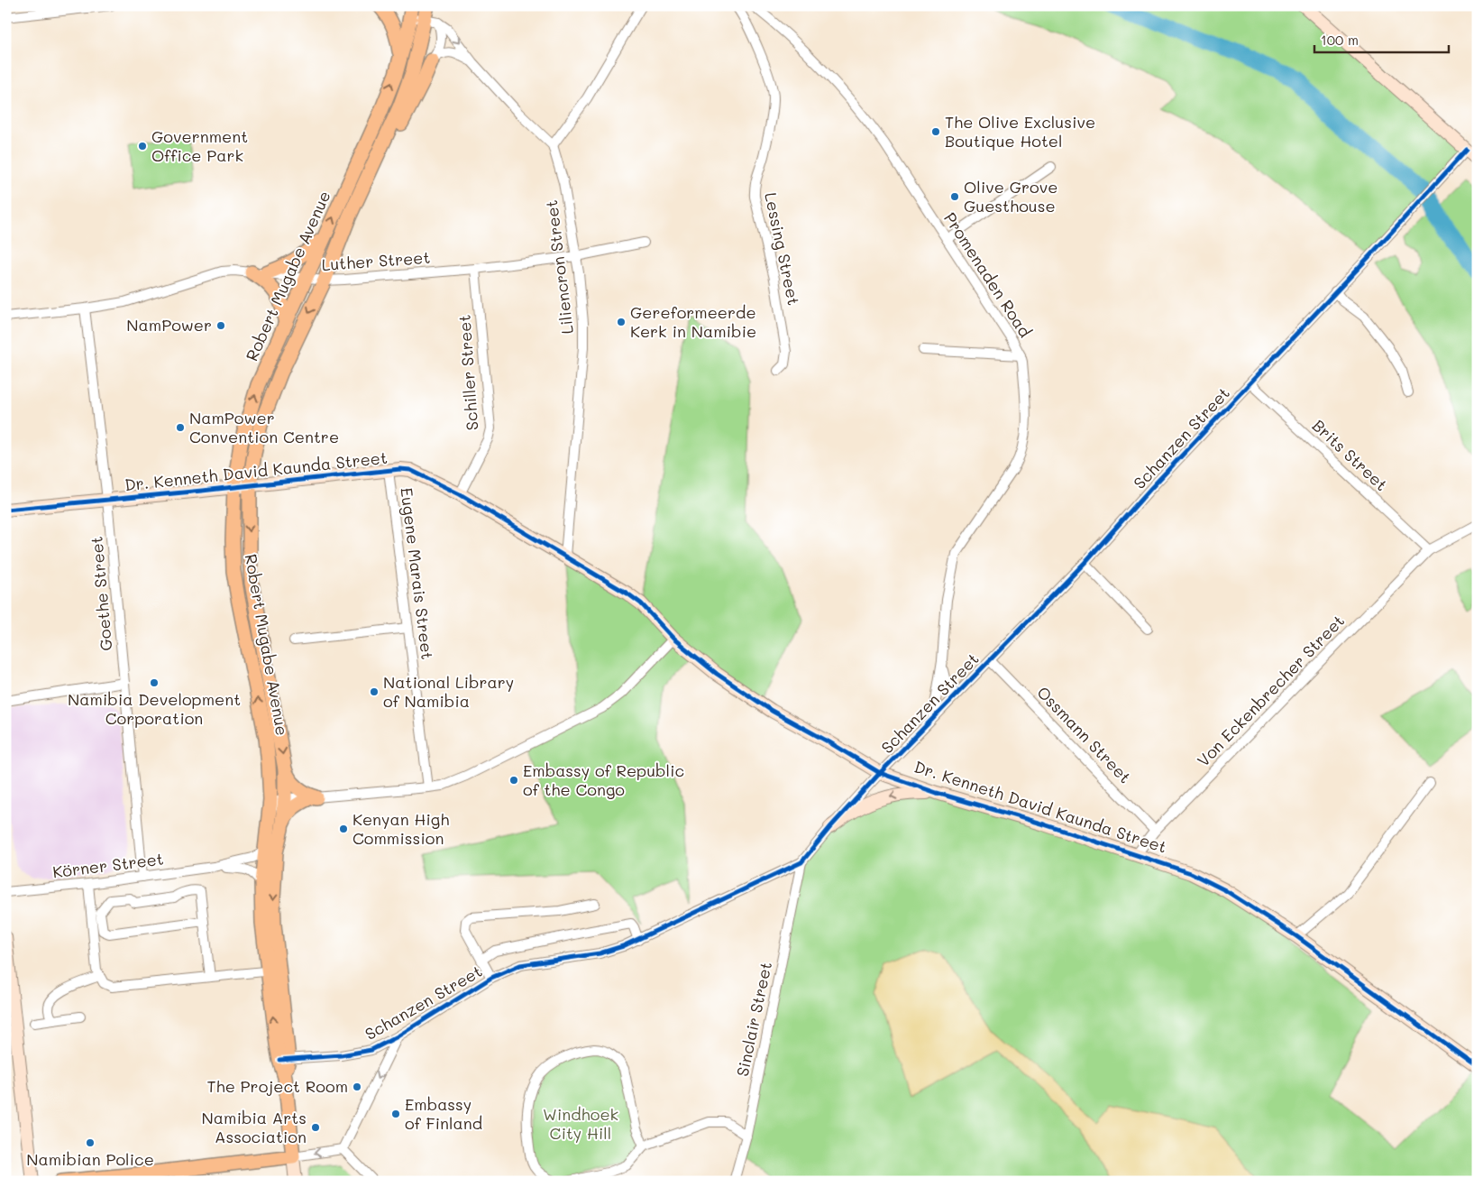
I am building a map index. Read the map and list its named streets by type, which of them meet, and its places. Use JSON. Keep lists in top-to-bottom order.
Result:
{
  "streets": {
    "main road": ["Robert Mugabe Avenue"],
    "street": [
      "Lessing Street",
      "Luther Street",
      "Liliencron Street",
      "Promenaden Road",
      "Schiller Street",
      "Schanzen Street",
      "Brits Street",
      "Dr. Kenneth David Kaunda Street",
      "Eugene Marais Street",
      "Goethe Street",
      "Von Eckenbrecher Street",
      "Ossmann Street",
      "Körner Street",
      "Sinclair Street"
    ]
  },
  "crossings": [
    ["Luther Street", "Liliencron Street"],
    ["Luther Street", "Robert Mugabe Avenue"],
    ["Luther Street", "Schiller Street"],
    ["Luther Street", "Goethe Street"],
    ["Liliencron Street", "Dr. Kenneth David Kaunda Street"],
    ["Promenaden Road", "Schanzen Street"],
    ["Robert Mugabe Avenue", "Schanzen Street"],
    ["Robert Mugabe Avenue", "Dr. Kenneth David Kaunda Street"],
    ["Robert Mugabe Avenue", "Körner Street"],
    ["Schiller Street", "Dr. Kenneth David Kaunda Street"],
    ["Schanzen Street", "Brits Street"],
    ["Schanzen Street", "Dr. Kenneth David Kaunda Street"],
    ["Schanzen Street", "Ossmann Street"],
    ["Schanzen Street", "Sinclair Street"],
    ["Brits Street", "Von Eckenbrecher Street"],
    ["Dr. Kenneth David Kaunda Street", "Eugene Marais Street"],
    ["Dr. Kenneth David Kaunda Street", "Goethe Street"],
    ["Dr. Kenneth David Kaunda Street", "Von Eckenbrecher Street"],
    ["Goethe Street", "Körner Street"],
    ["Von Eckenbrecher Street", "Ossmann Street"]
  ],
  "parks": ["Windhoek City Hill"],
  "places": [
    "The Olive Exclusive Boutique Hotel",
    "Government Office Park",
    "Olive Grove Guesthouse",
    "Gereformeerde Kerk in Namibie",
    "NamPower",
    "NamPower Convention Centre",
    "Namibia Development Corporation",
    "National Library of Namibia",
    "Embassy of Republic of the Congo",
    "Kenyan High Commission",
    "The Project Room",
    "Embassy of Finland",
    "Namibia Arts Association",
    "Namibian Police"
  ],
  "scale_bar": "100 m"
}
